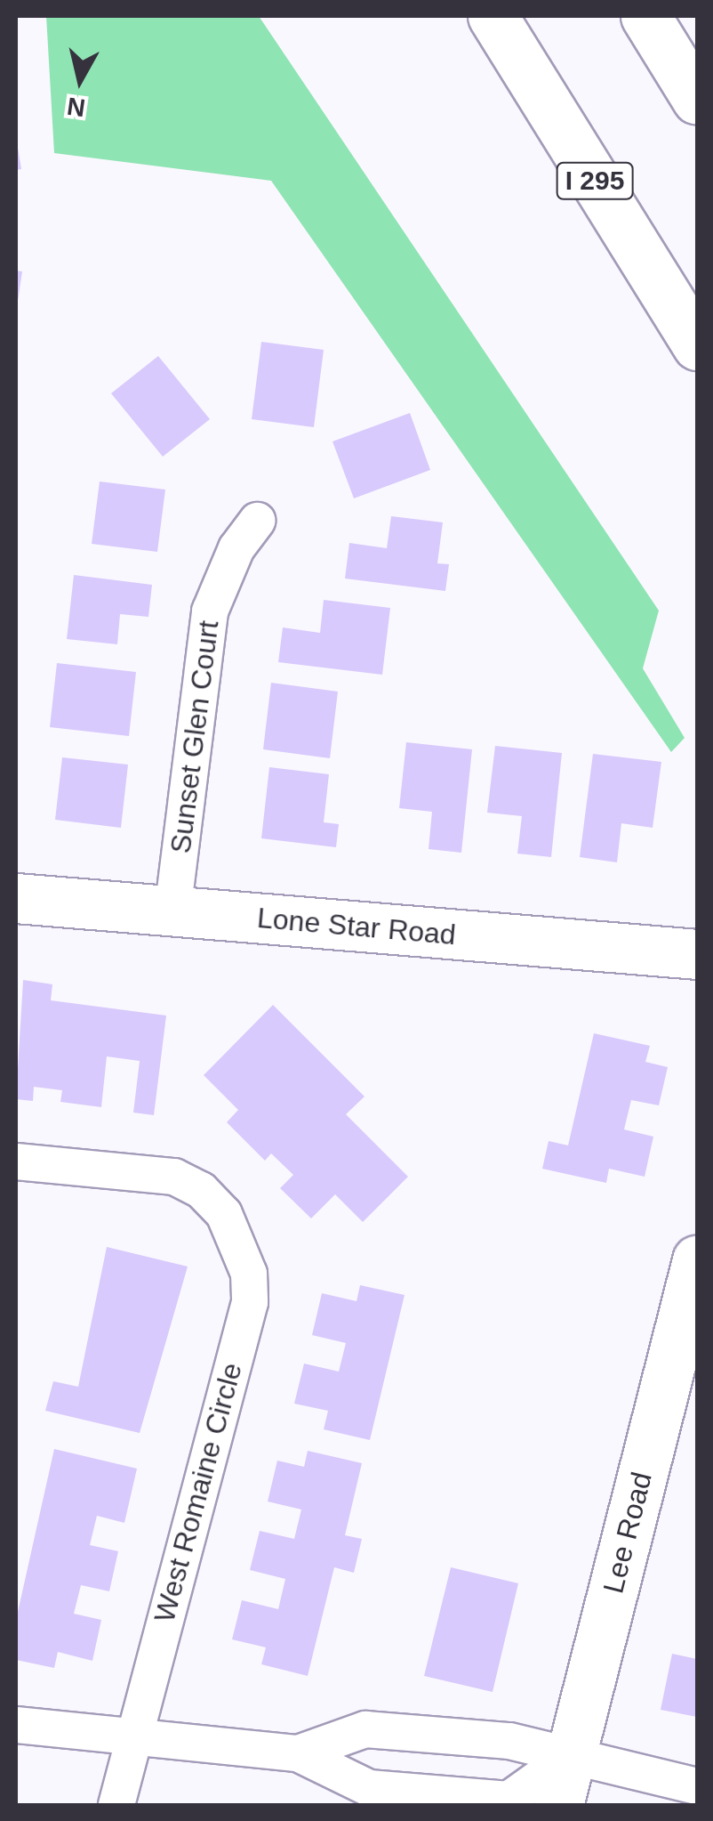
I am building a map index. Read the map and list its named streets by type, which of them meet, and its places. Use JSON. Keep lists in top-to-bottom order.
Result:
{
  "streets": {
    "main road": ["I 295", "Lone Star Road", "Lee Road"],
    "street": ["Sunset Glen Court", "West Romaine Circle"]
  },
  "crossings": [
    ["Sunset Glen Court", "Lone Star Road"]
  ],
  "north": "bottom"
}
